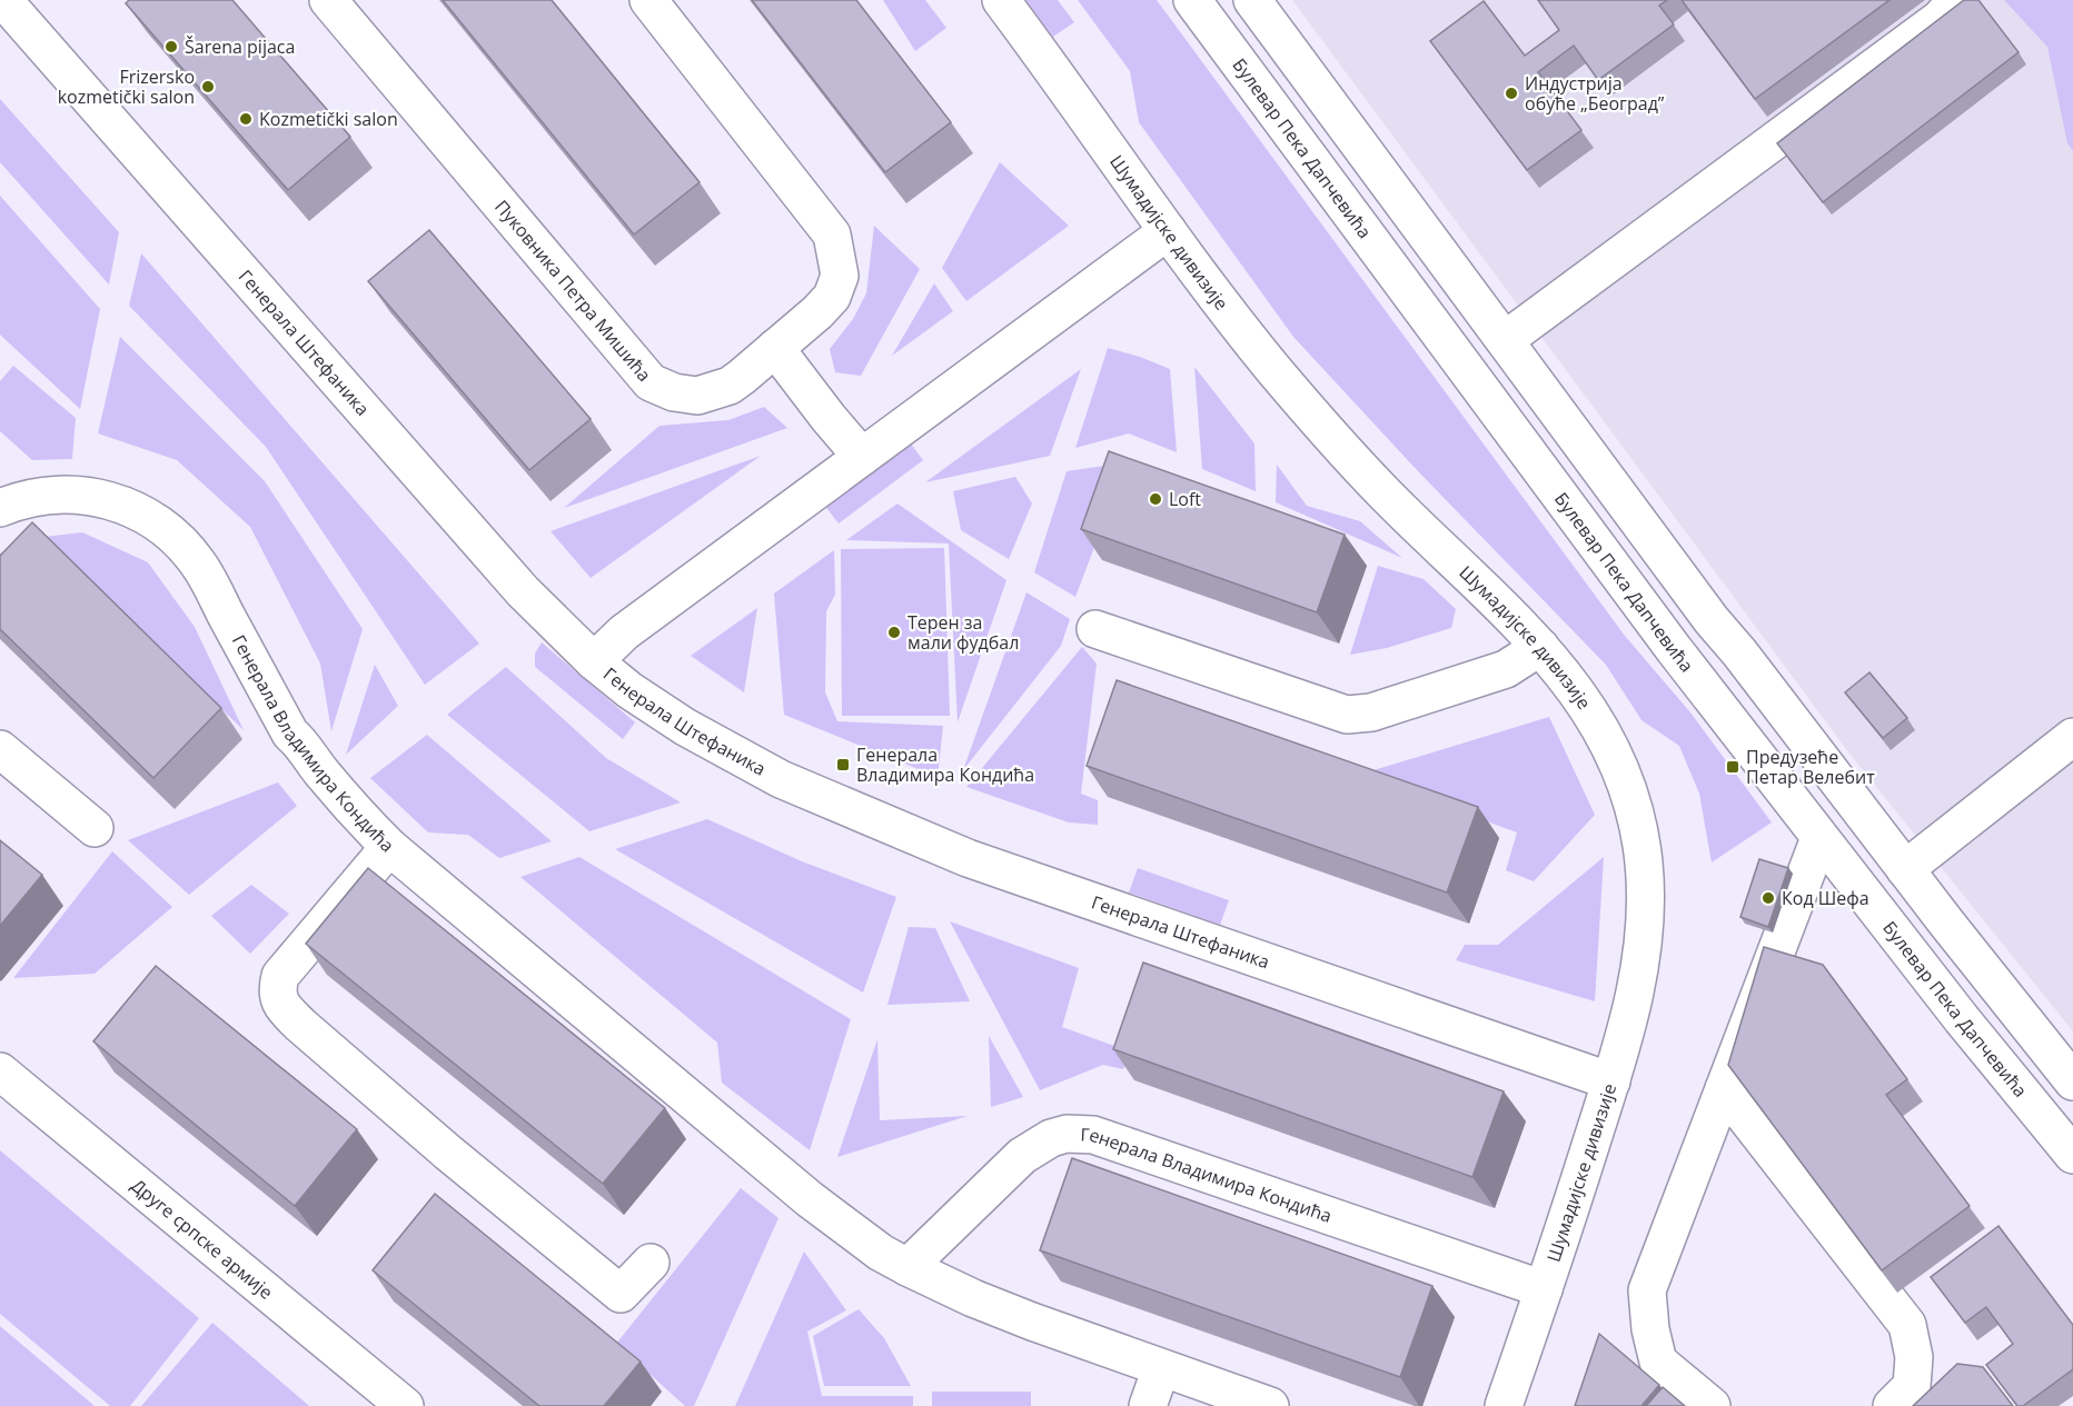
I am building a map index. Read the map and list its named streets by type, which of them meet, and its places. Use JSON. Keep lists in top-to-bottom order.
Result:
{
  "streets": {
    "street": [
      "Булевар Пека Дапчевића",
      "Шумадијске дивизије",
      "Пуковника Петра Мишића",
      "Генерала Штефаника",
      "Генерала Владимира Кондића",
      "Друге српске армије"
    ]
  },
  "crossings": [
    ["Шумадијске дивизије", "Генерала Штефаника"],
    ["Шумадијске дивизије", "Генерала Владимира Кондића"]
  ],
  "places": {
    "other": [
      "Šarena pijaca",
      "Frizersko kozmetički salon",
      "Индустрија обуће „Београд”",
      "Kozmetički salon",
      "Loft",
      "Терен за мали фудбал",
      "Код Шефа"
    ],
    "transit": ["Генерала Владимира Кондића", "Предузеће Петар Велебит"]
  }
}
